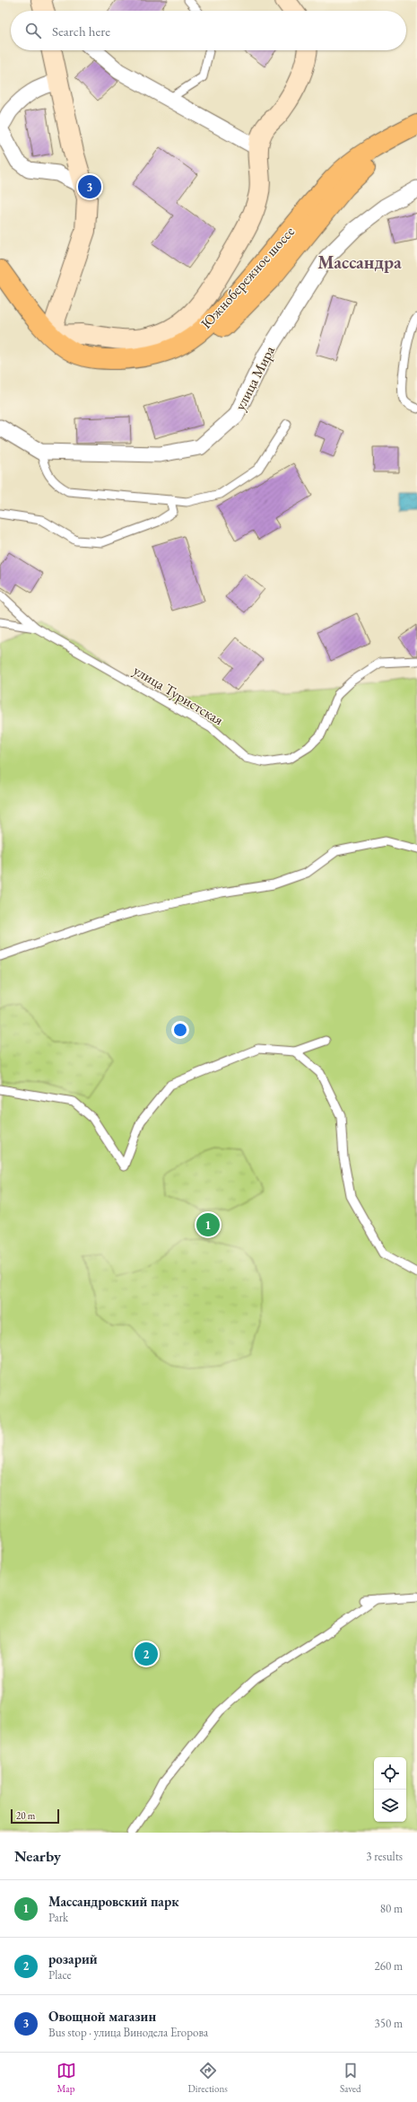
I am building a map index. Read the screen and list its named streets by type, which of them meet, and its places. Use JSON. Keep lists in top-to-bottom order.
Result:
{
  "streets": {
    "highway": ["Южнобережное шоссе"],
    "street": ["улица Мира"],
    "lane": ["улица Туристская"]
  },
  "districts": ["Массандра"],
  "scale_bar": "20 m",
  "page": {
    "search": "Search here",
    "pins": ["3", "1", "2"],
    "scale": "20 m",
    "heading": ["Nearby", "3 results"],
    "list": [
      {
        "mark": "1",
        "name": "Массандровский парк",
        "note": "Park",
        "value": "80 m"
      },
      {
        "mark": "2",
        "name": "розарий",
        "note": "Place",
        "value": "260 m"
      },
      {
        "mark": "3",
        "name": "Овощной магазин",
        "note": "Bus stop · улица Винодела Егорова",
        "value": "350 m"
      }
    ],
    "nav": ["Map", "Directions", "Saved"]
  }
}
